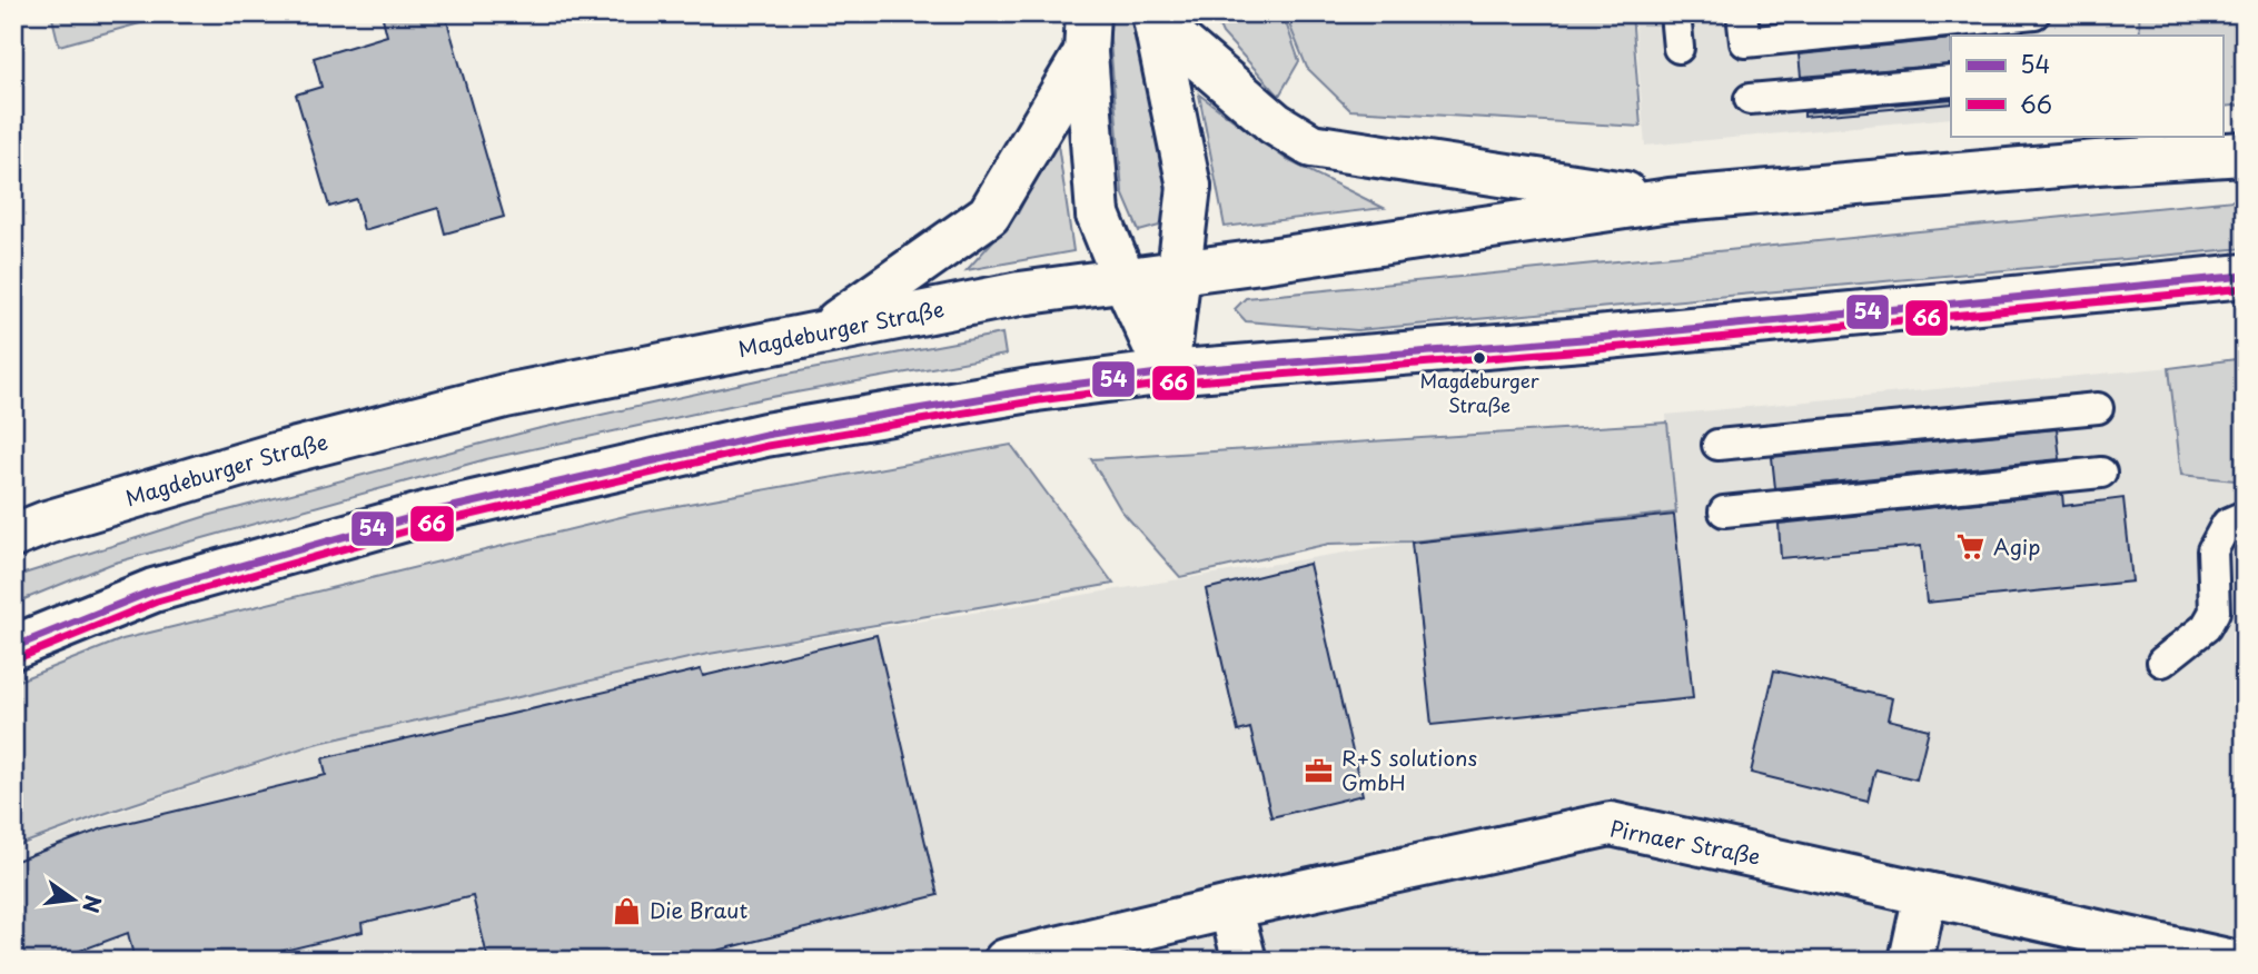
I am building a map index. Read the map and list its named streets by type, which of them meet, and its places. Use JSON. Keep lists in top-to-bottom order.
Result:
{
  "streets": {
    "main road": ["Magdeburger Straße", "Pirnaer Straße"]
  },
  "places": {
    "other": ["Magdeburger Straße"],
    "supermarket": ["Agip"],
    "office": ["R+S solutions GmbH"],
    "shop": ["Die Braut"]
  },
  "lines": ["transit line 54", "transit line 66"],
  "legend": ["54", "66"],
  "north": "right"
}
